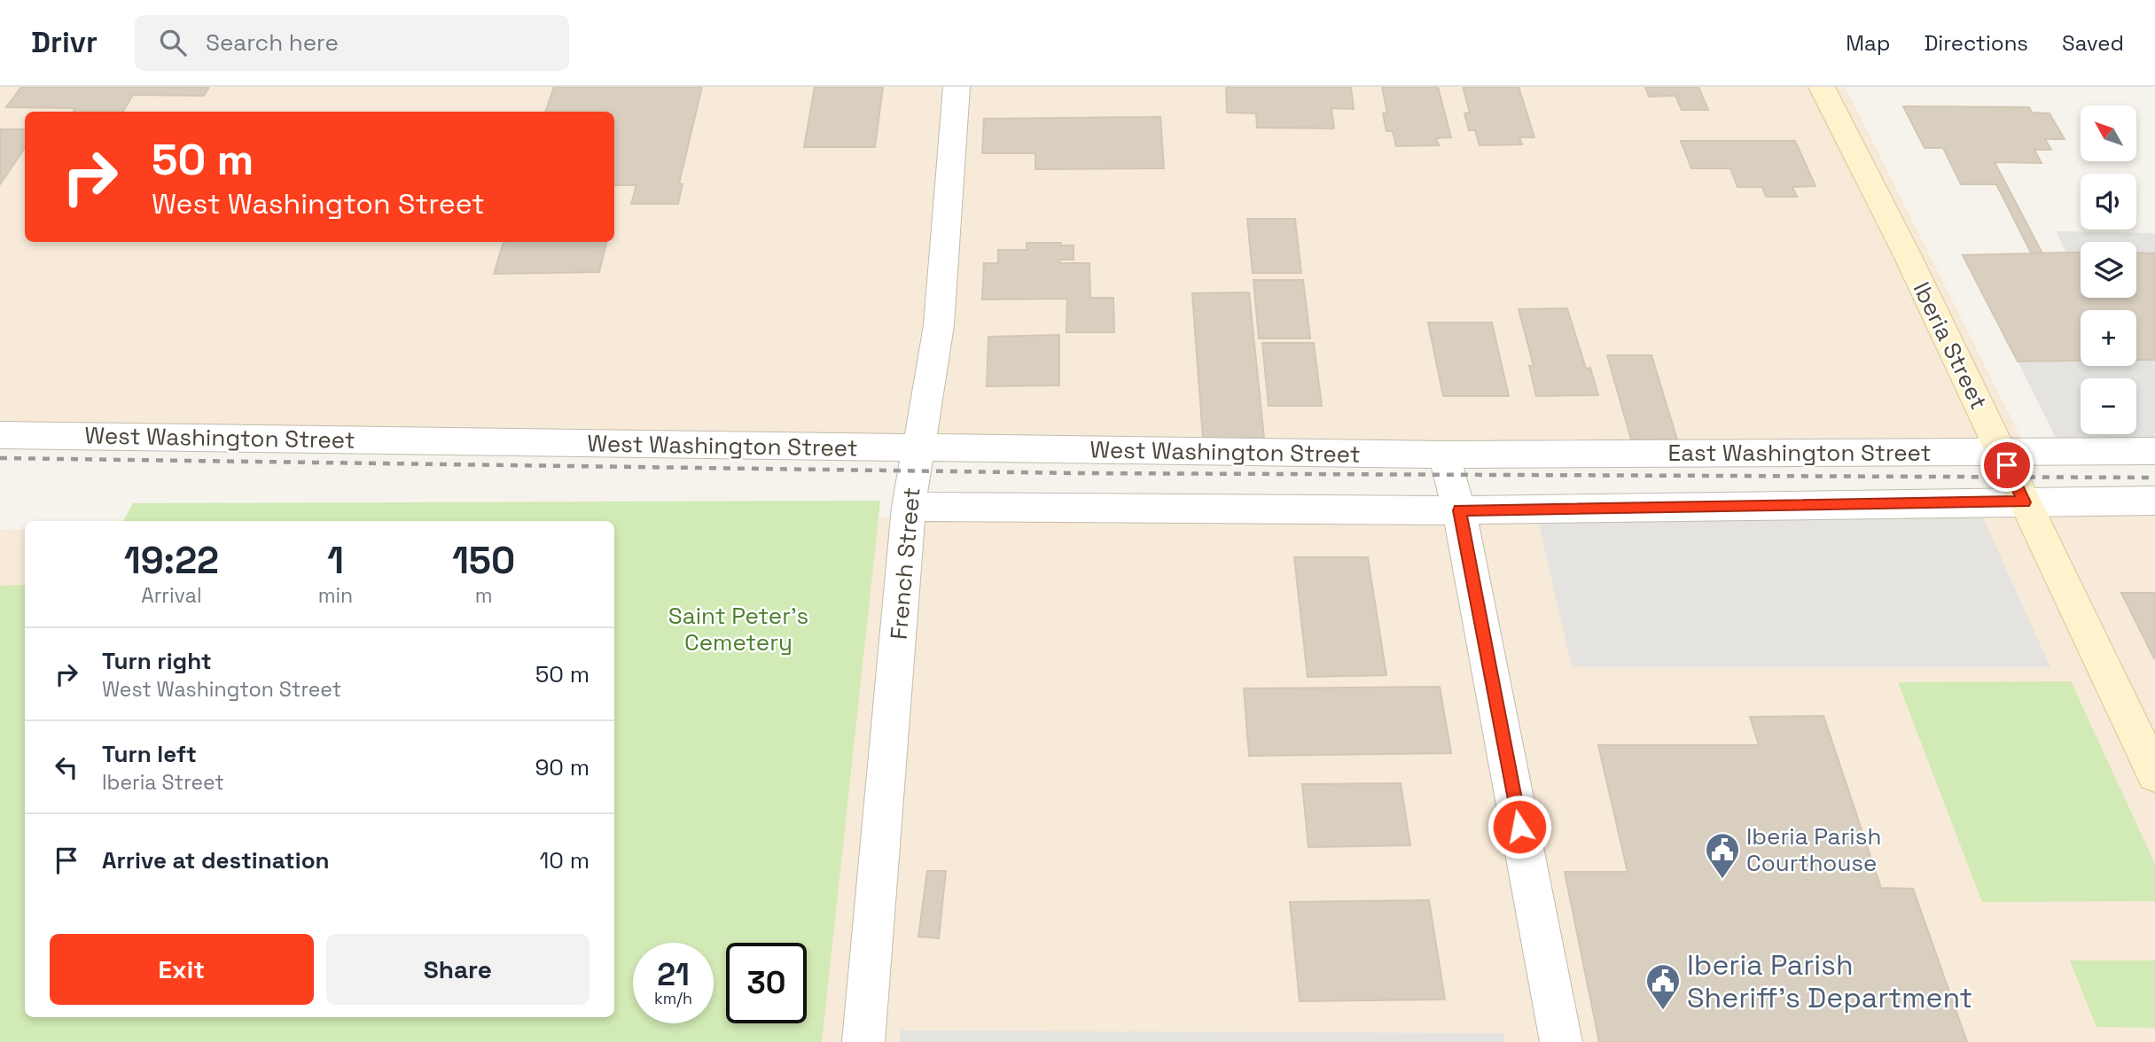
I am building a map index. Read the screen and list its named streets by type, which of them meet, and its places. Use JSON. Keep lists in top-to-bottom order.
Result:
{
  "streets": {
    "street": [
      "Iberia Street",
      "West Washington Street",
      "East Washington Street",
      "French Street"
    ]
  },
  "crossings": [
    ["Iberia Street", "East Washington Street"],
    ["West Washington Street", "East Washington Street"],
    ["West Washington Street", "French Street"]
  ],
  "parks": ["Saint Peter's Cemetery"],
  "places": {
    "public building": ["Iberia Parish Courthouse", "Iberia Parish Sheriff's Department"]
  },
  "north": "top left",
  "page": {
    "header": "Drivr",
    "search": "Search here",
    "nav": ["Map", "Directions", "Saved"],
    "map_buttons": ["+", "−"],
    "turn": ["50 m", "West Washington Street"],
    "eta": [
      "19:22",
      "Arrival",
      "1",
      "min",
      "150",
      "m"
    ],
    "list": [
      {
        "name": "Turn right",
        "note": "West Washington Street",
        "value": "50 m"
      },
      {
        "name": "Turn left",
        "note": "Iberia Street",
        "value": "90 m"
      },
      {
        "name": "Arrive at destination",
        "value": "10 m"
      }
    ],
    "buttons": ["Exit", "Share"],
    "speed": "21 km/h",
    "limit": "30"
  }
}
